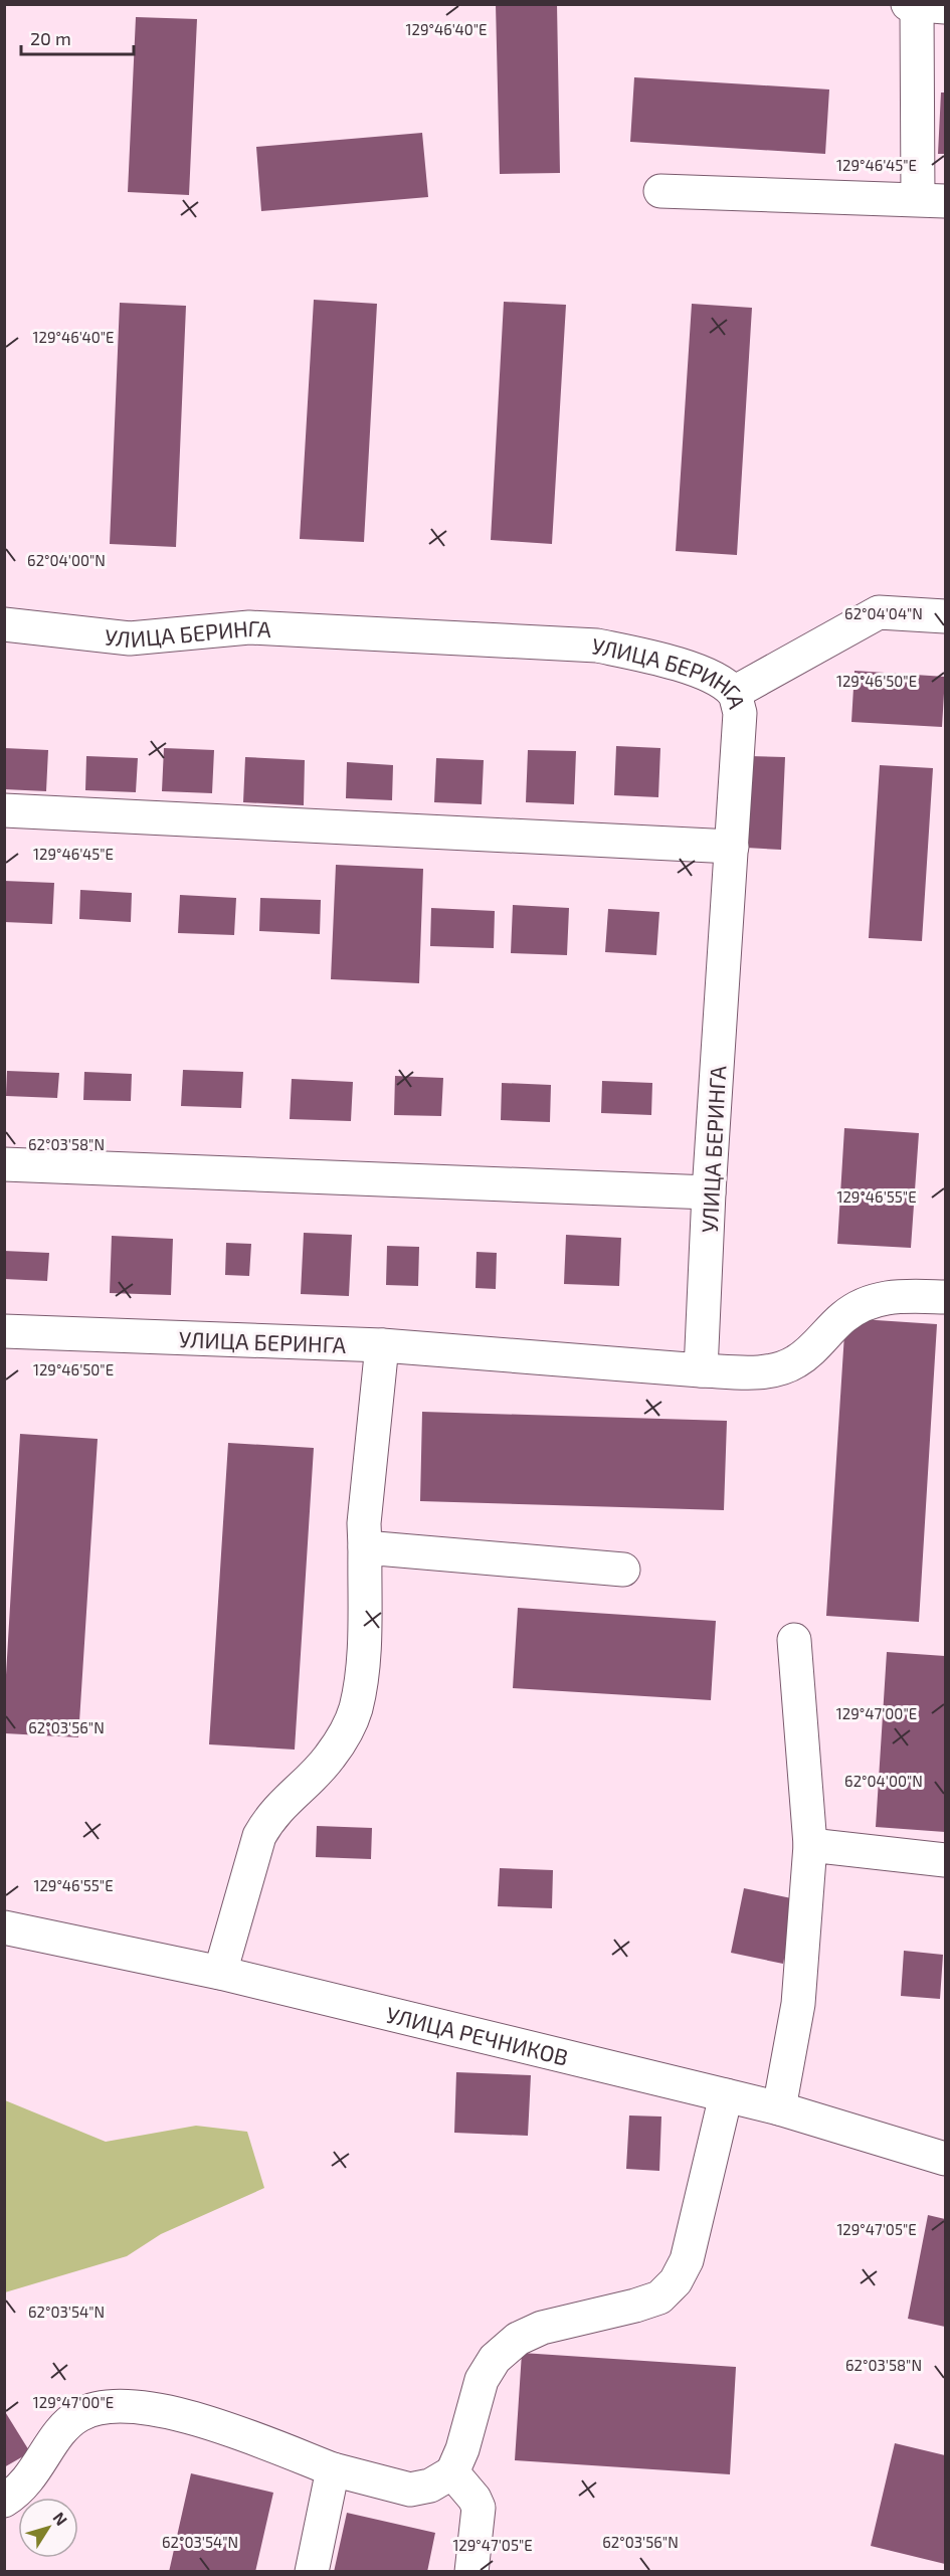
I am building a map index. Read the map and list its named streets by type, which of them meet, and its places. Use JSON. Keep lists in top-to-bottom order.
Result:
{
  "streets": {
    "street": ["УЛИЦА БЕРИНГА", "УЛИЦА РЕЧНИКОВ"]
  },
  "scale_bar": "20 m",
  "north": "top right",
  "coordinates": [
    "129°46'40\"E",
    "129°46'45\"E",
    "62°04'00\"N",
    "62°04'04\"N",
    "129°46'50\"E",
    "62°03'58\"N",
    "129°46'55\"E",
    "129°47'00\"E",
    "62°03'56\"N",
    "129°47'05\"E",
    "62°03'54\"N"
  ]
}
